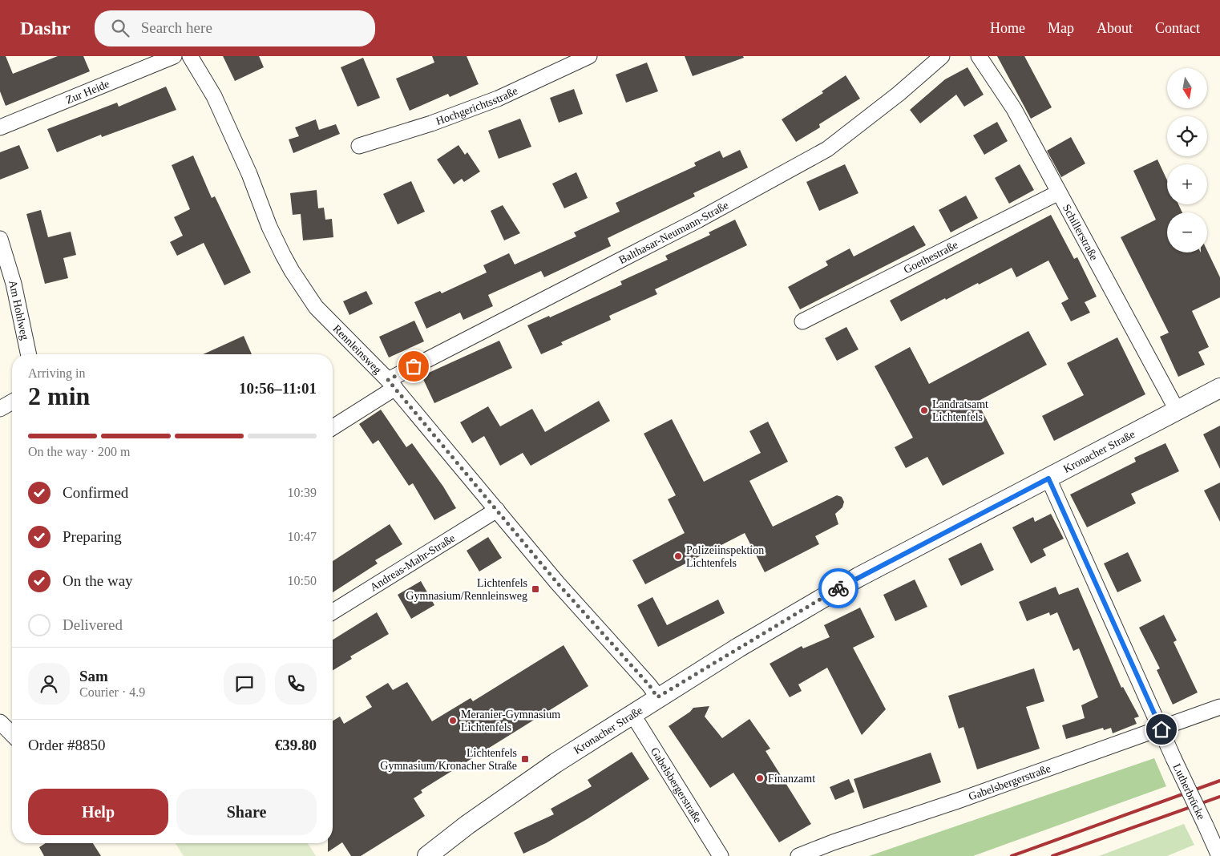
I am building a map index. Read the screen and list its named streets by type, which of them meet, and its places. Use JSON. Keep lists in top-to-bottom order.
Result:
{
  "streets": {
    "street": [
      "Zur Heide",
      "Hochgerichtsstraße",
      "Balthasar-Neumann-Straße",
      "Schillerstraße",
      "Goethestraße",
      "Am Hohlweg",
      "Rennleinsweg",
      "Kronacher Straße",
      "Andreas-Mahr-Straße",
      "Gabelsbergerstraße",
      "Lutherbrücke"
    ]
  },
  "crossings": [
    ["Balthasar-Neumann-Straße", "Rennleinsweg"],
    ["Schillerstraße", "Goethestraße"],
    ["Schillerstraße", "Kronacher Straße"],
    ["Rennleinsweg", "Kronacher Straße"],
    ["Rennleinsweg", "Andreas-Mahr-Straße"],
    ["Kronacher Straße", "Gabelsbergerstraße"],
    ["Kronacher Straße", "Lutherbrücke"],
    ["Gabelsbergerstraße", "Lutherbrücke"]
  ],
  "places": {
    "other": [
      "Landratsamt Lichtenfels",
      "Polizeiinspektion Lichtenfels",
      "Meranier-Gymnasium Lichtenfels",
      "Finanzamt"
    ],
    "transit": ["Lichtenfels Gymnasium/Rennleinsweg", "Lichtenfels Gymnasium/Kronacher Straße"]
  },
  "north": "bottom",
  "page": {
    "header": "Dashr",
    "search": "Search here",
    "nav": [
      "Home",
      "Map",
      "About",
      "Contact"
    ],
    "map_buttons": ["+", "−"],
    "heading": ["2 min", "Arriving in", "10:56–11:01"],
    "panel": [
      "Sam",
      "Courier · 4.9",
      "Order #8850",
      "€39.80"
    ],
    "bar": "On the way · 200 m",
    "list": [
      ["Confirmed", "10:39"],
      ["Preparing", "10:47"],
      ["On the way", "10:50"],
      "Delivered"
    ],
    "buttons": ["Help", "Share"]
  }
}
